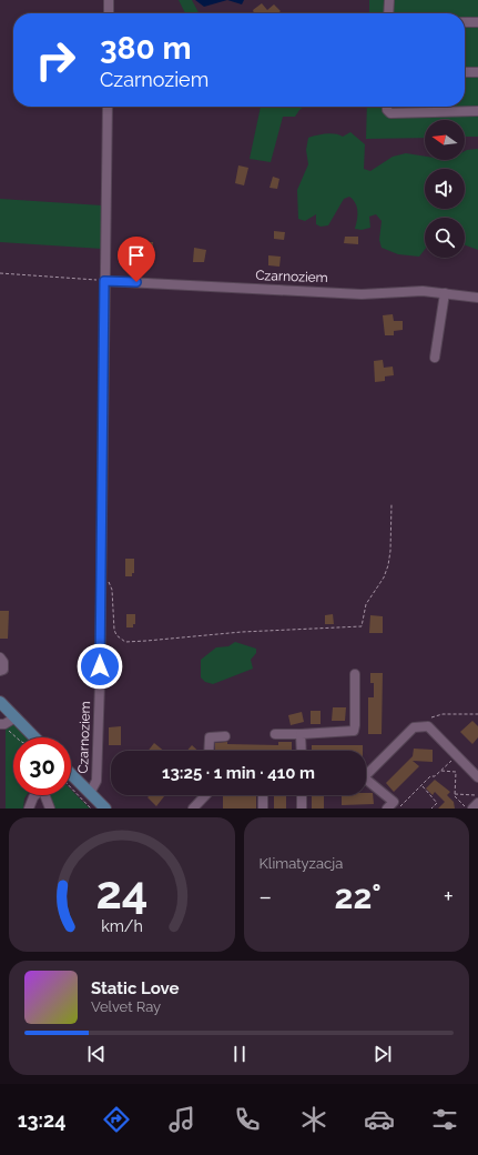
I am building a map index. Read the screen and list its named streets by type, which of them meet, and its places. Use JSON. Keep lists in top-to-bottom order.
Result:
{
  "streets": {
    "street": ["Czarnoziem"]
  },
  "north": "left",
  "page": {
    "turn": ["380 m", "Czarnoziem"],
    "limit": "30",
    "trip": "13:25 · 1 min · 410 m",
    "tile": "Klimatyzacja",
    "heat": ["−", "22°", "+"],
    "song": ["Static Love", "Velvet Ray"],
    "tabs": "13:24",
    "gauge": ["24", "km/h"]
  }
}
